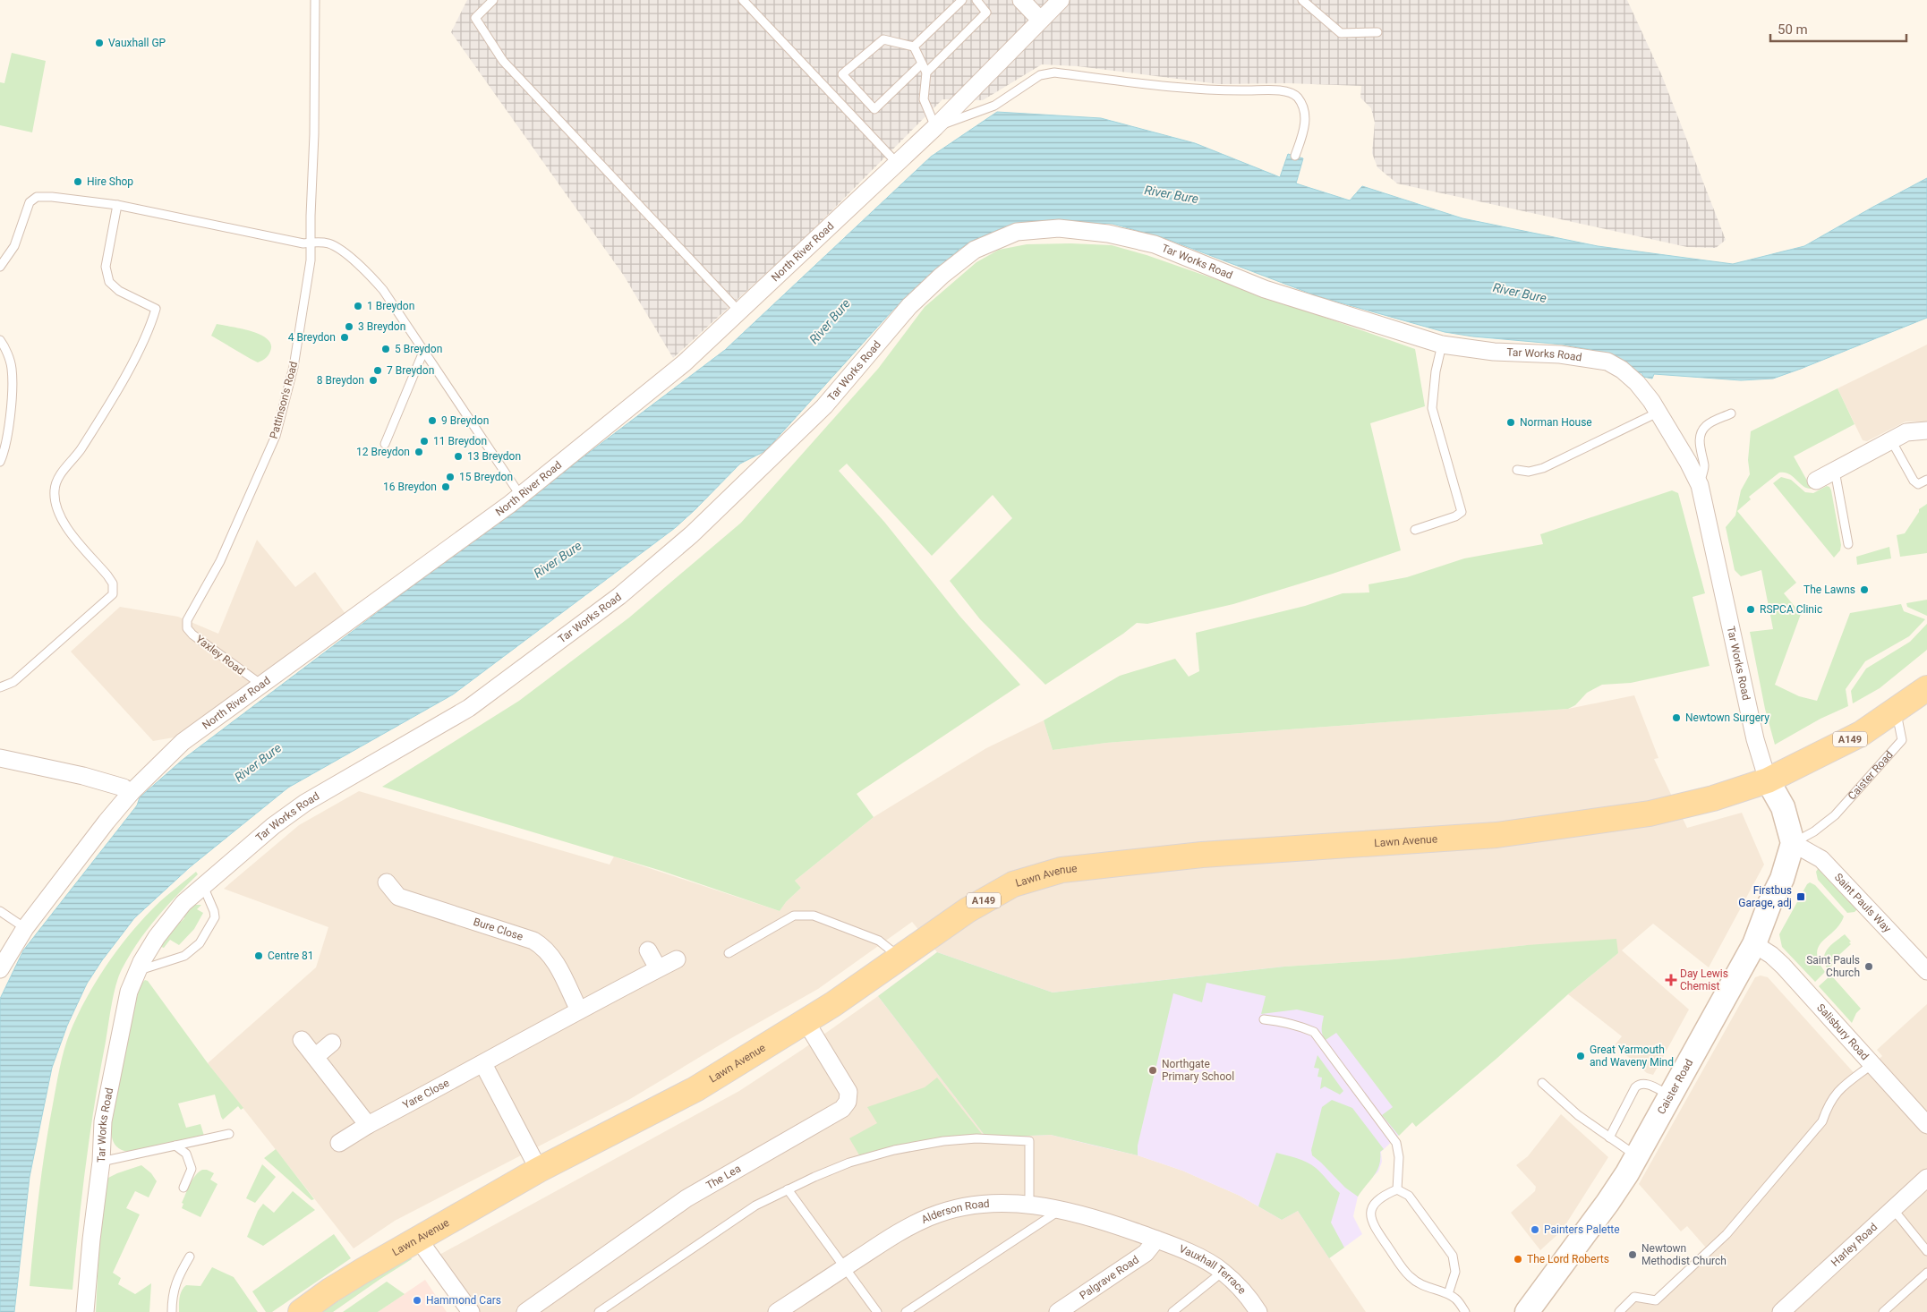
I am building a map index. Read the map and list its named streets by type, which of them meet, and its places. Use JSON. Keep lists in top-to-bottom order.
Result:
{
  "streets": {
    "main road": ["A149", "Lawn Avenue"],
    "street": [
      "North River Road",
      "Tar Works Road",
      "Caister Road",
      "Saint Pauls Way",
      "Bure Close",
      "Salisbury Road",
      "Yare Close",
      "The Lea",
      "Alderson Road",
      "Harley Road",
      "Vauxhall Terrace",
      "Palgrave Road"
    ],
    "lane": ["Pattinson's Road", "Yaxley Road"]
  },
  "crossings": [
    ["North River Road", "Yaxley Road"],
    ["Tar Works Road", "A149"],
    ["Tar Works Road", "Caister Road"],
    ["Tar Works Road", "Lawn Avenue"],
    ["Pattinson's Road", "Yaxley Road"],
    ["A149", "Caister Road"],
    ["A149", "Lawn Avenue"],
    ["Caister Road", "Lawn Avenue"],
    ["Caister Road", "Saint Pauls Way"],
    ["Caister Road", "Salisbury Road"],
    ["Lawn Avenue", "The Lea"],
    ["Alderson Road", "Vauxhall Terrace"],
    ["Alderson Road", "Palgrave Road"],
    ["Vauxhall Terrace", "Palgrave Road"]
  ],
  "water": ["River Bure"],
  "places": {
    "other": [
      "Vauxhall GP",
      "Hire Shop",
      "1 Breydon",
      "3 Breydon",
      "4 Breydon",
      "5 Breydon",
      "7 Breydon",
      "8 Breydon",
      "9 Breydon",
      "Norman House",
      "11 Breydon",
      "12 Breydon",
      "13 Breydon",
      "15 Breydon",
      "16 Breydon",
      "The Lawns",
      "RSPCA Clinic",
      "Newtown Surgery",
      "Centre 81",
      "Saint Pauls Church",
      "Great Yarmouth and Waveny Mind",
      "Northgate Primary School",
      "Painters Palette",
      "Newtown Methodist Church",
      "The Lord Roberts",
      "Hammond Cars"
    ],
    "transit": ["Firstbus Garage, adj"],
    "health": ["Day Lewis Chemist"]
  },
  "scale_bar": "50 m"
}
